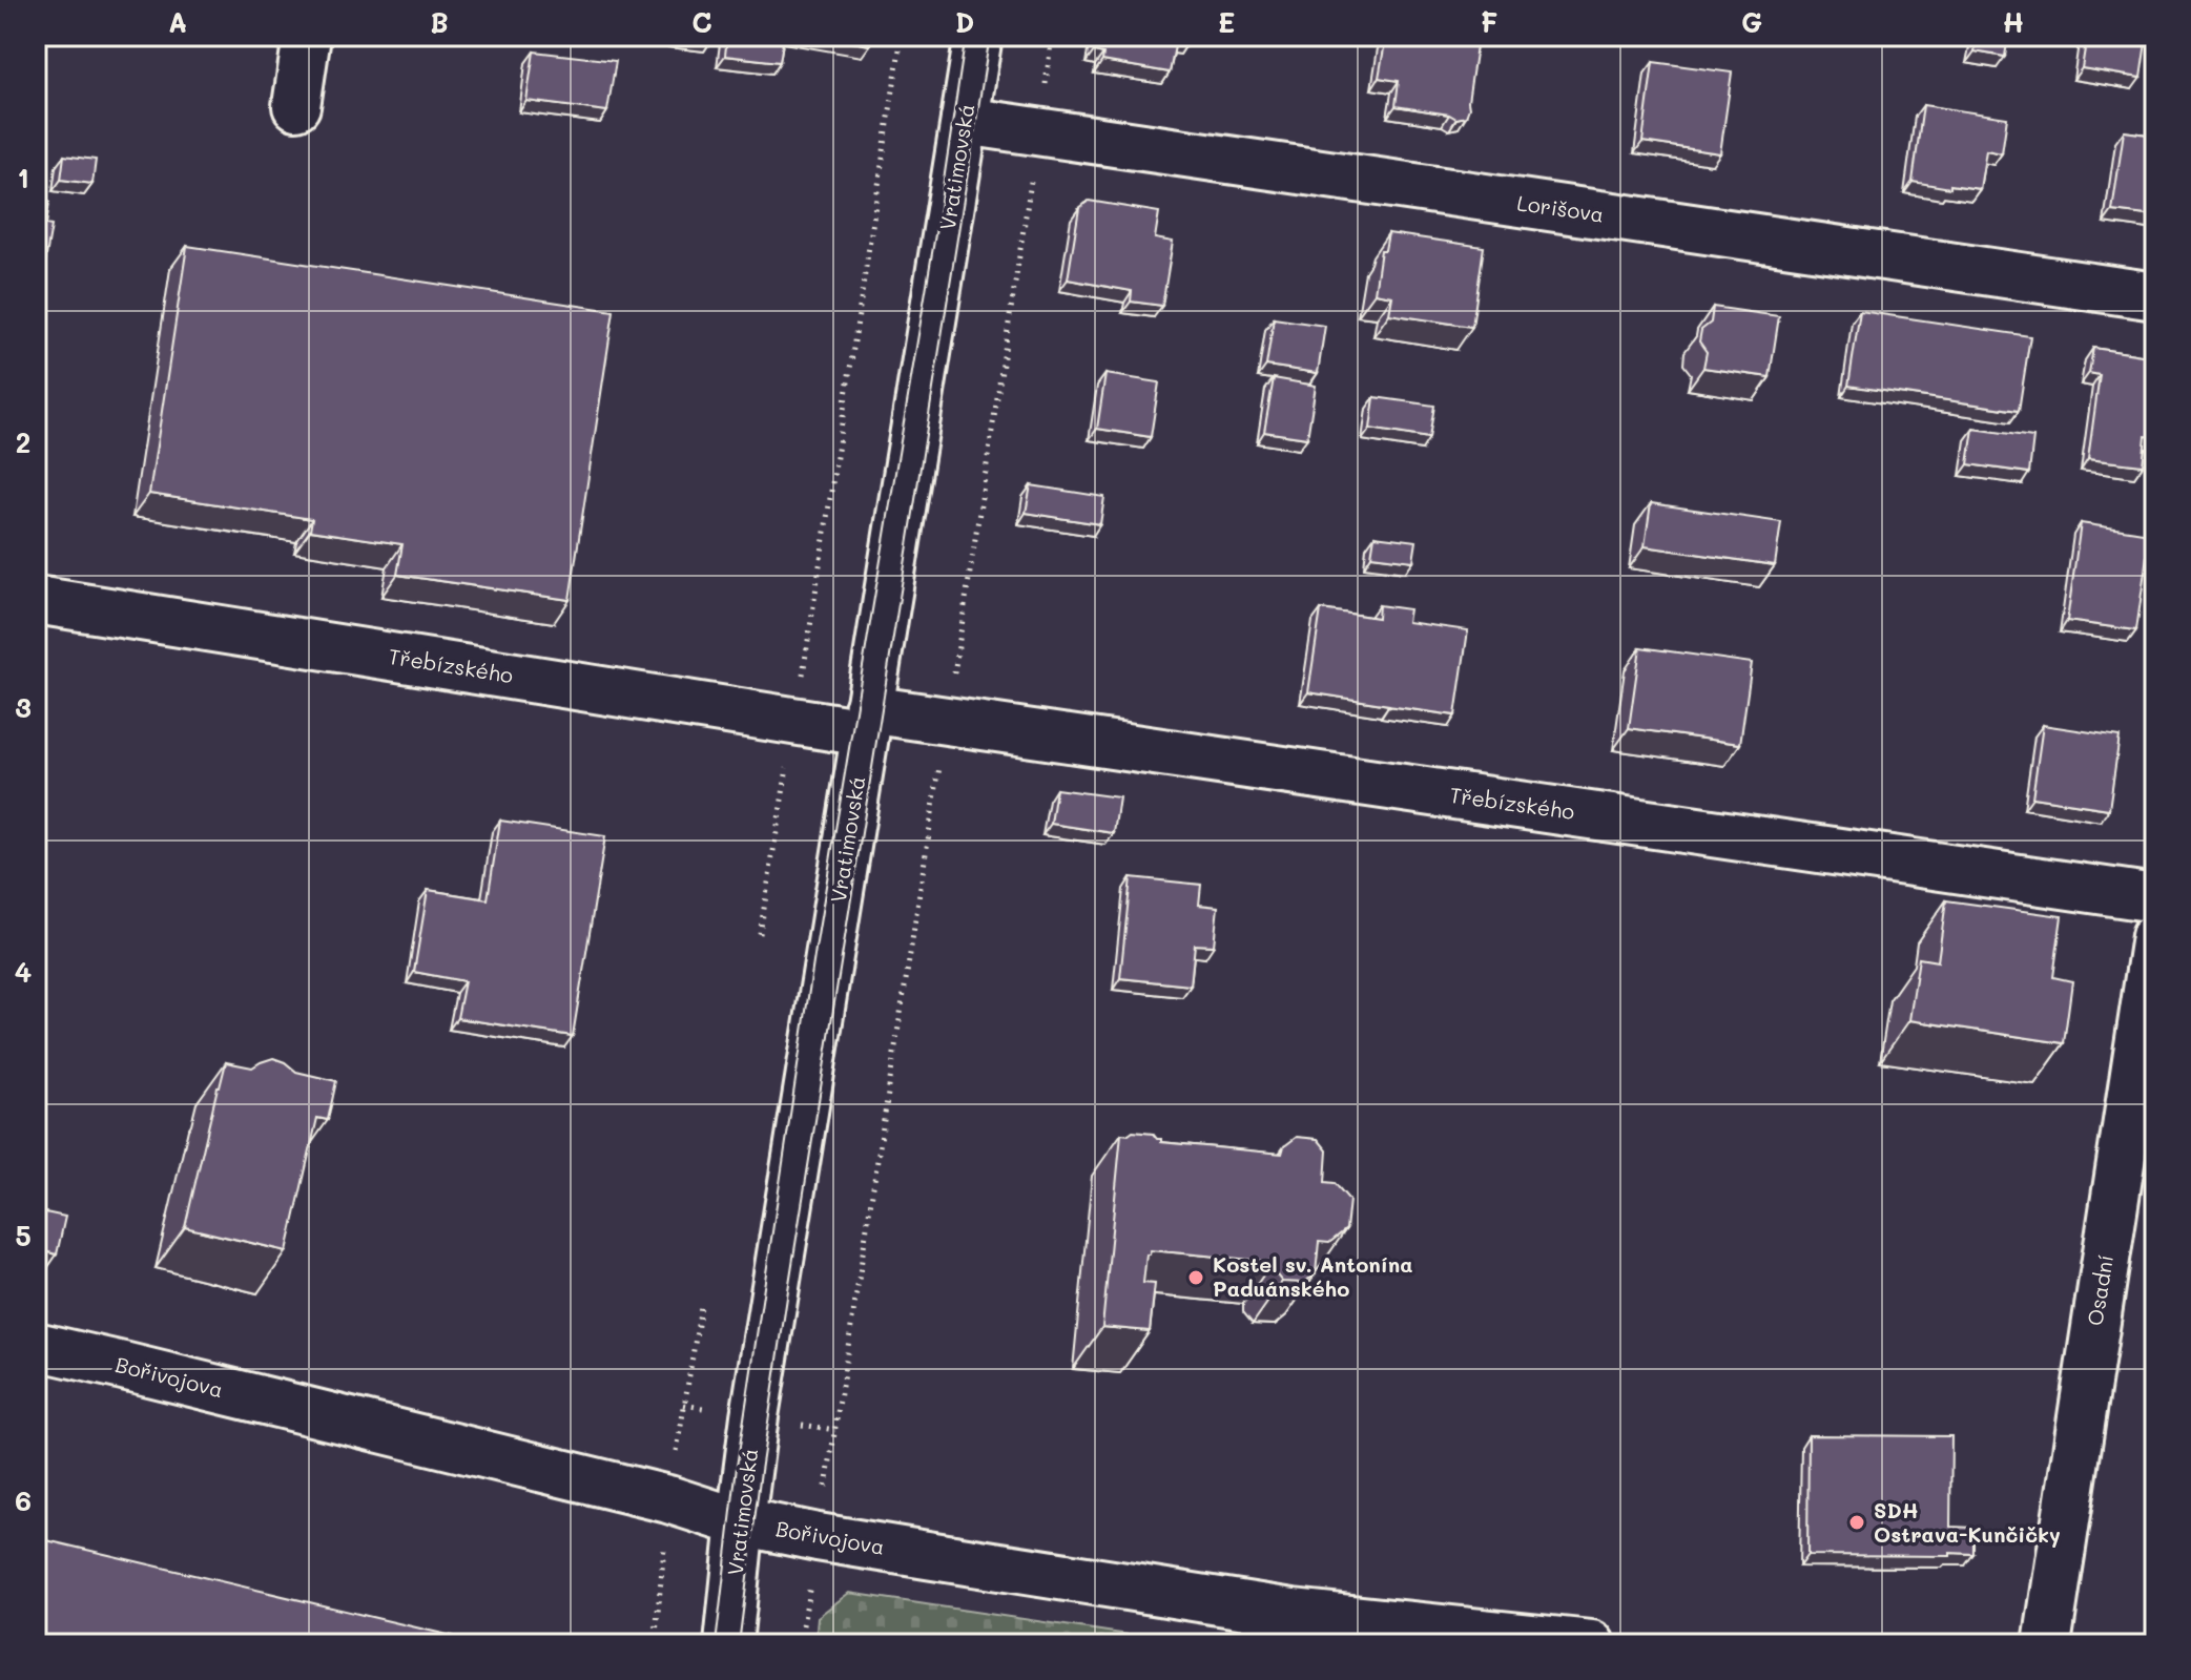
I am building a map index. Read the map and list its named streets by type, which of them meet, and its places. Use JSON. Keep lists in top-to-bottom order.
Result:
{
  "streets": {
    "street": [
      "Vratimovská",
      "Lorišova",
      "Třebízského",
      "Osadní",
      "Bořivojova"
    ]
  },
  "crossings": [
    ["Vratimovská", "Lorišova"],
    ["Vratimovská", "Třebízského"],
    ["Vratimovská", "Bořivojova"]
  ],
  "places": ["Kostel sv. Antonína Paduánského", "SDH Ostrava-Kunčičky"],
  "grid": {
    "columns": [
      "A",
      "B",
      "C",
      "D",
      "E",
      "F",
      "G",
      "H"
    ],
    "rows": [
      "1",
      "2",
      "3",
      "4",
      "5",
      "6"
    ]
  }
}
